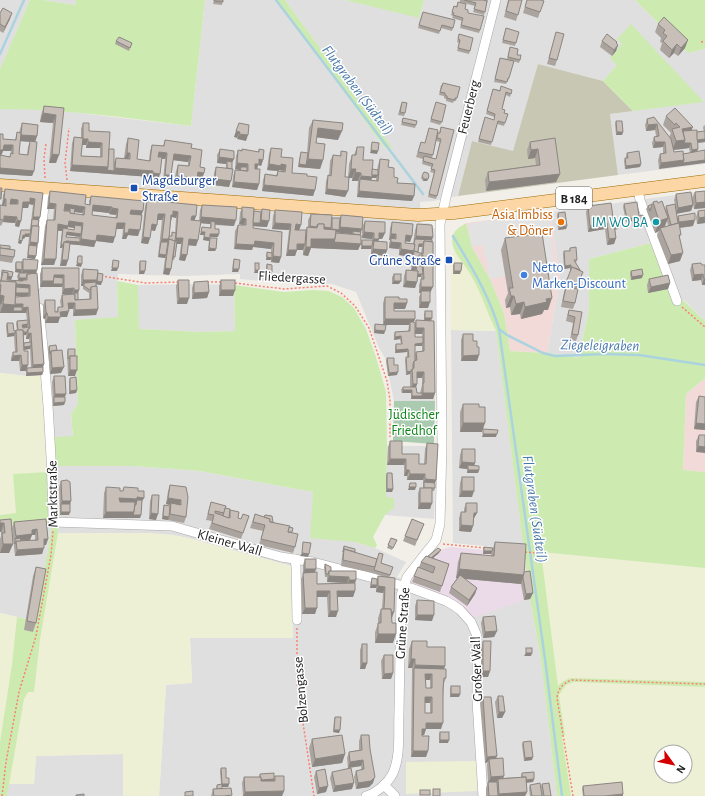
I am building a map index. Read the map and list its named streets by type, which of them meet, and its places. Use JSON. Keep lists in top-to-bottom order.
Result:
{
  "streets": {
    "main road": ["B 184"],
    "street": [
      "Feuerberg",
      "Marktstraße",
      "Kleiner Wall",
      "Grüne Straße",
      "Großer Wall"
    ],
    "path": ["Fliedergasse", "Bolzengasse"]
  },
  "crossings": [
    ["Feuerberg", "B 184"],
    ["Feuerberg", "Grüne Straße"],
    ["B 184", "Marktstraße"],
    ["B 184", "Grüne Straße"],
    ["Marktstraße", "Kleiner Wall"],
    ["Kleiner Wall", "Grüne Straße"],
    ["Kleiner Wall", "Großer Wall"],
    ["Grüne Straße", "Großer Wall"]
  ],
  "water": ["Flutgraben (Südteil)", "Ziegeleigraben"],
  "parks": ["Jüdischer Friedhof"],
  "places": {
    "transit": ["Magdeburger Straße", "Grüne Straße"],
    "other": ["Asia Imbiss & Döner", "IM WO BA", "Netto Marken-Discount"]
  },
  "north": "bottom right"
}
